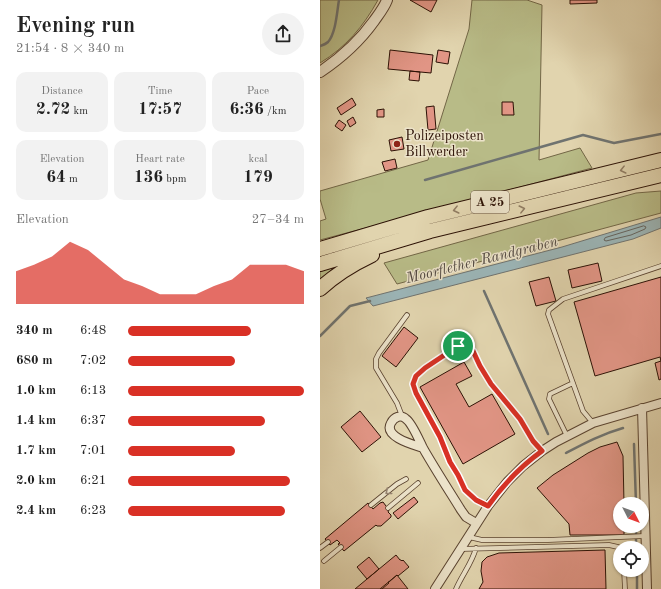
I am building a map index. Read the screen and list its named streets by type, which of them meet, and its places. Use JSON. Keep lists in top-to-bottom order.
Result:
{
  "streets": {
    "highway": ["A 25"]
  },
  "water": ["Moorflether Randgraben"],
  "places": ["Polizeiposten Billwerder"],
  "north": "bottom right",
  "page": {
    "heading": ["Evening run", "21:54 · 8 × 340 m"],
    "stats": [
      ["Distance", "2.72 km"],
      ["Time", "17:57"],
      ["Pace", "6:36 /km"],
      ["Elevation", "64 m"],
      ["Heart rate", "136 bpm"],
      ["kcal", "179"]
    ],
    "chart": ["Elevation", "27–34 m"],
    "list": [
      {
        "name": "340 m",
        "note": "6:48"
      },
      {
        "name": "680 m",
        "note": "7:02"
      },
      {
        "name": "1.0 km",
        "note": "6:13"
      },
      {
        "name": "1.4 km",
        "note": "6:37"
      },
      {
        "name": "1.7 km",
        "note": "7:01"
      },
      {
        "name": "2.0 km",
        "note": "6:21"
      },
      {
        "name": "2.4 km",
        "note": "6:23"
      }
    ]
  }
}
